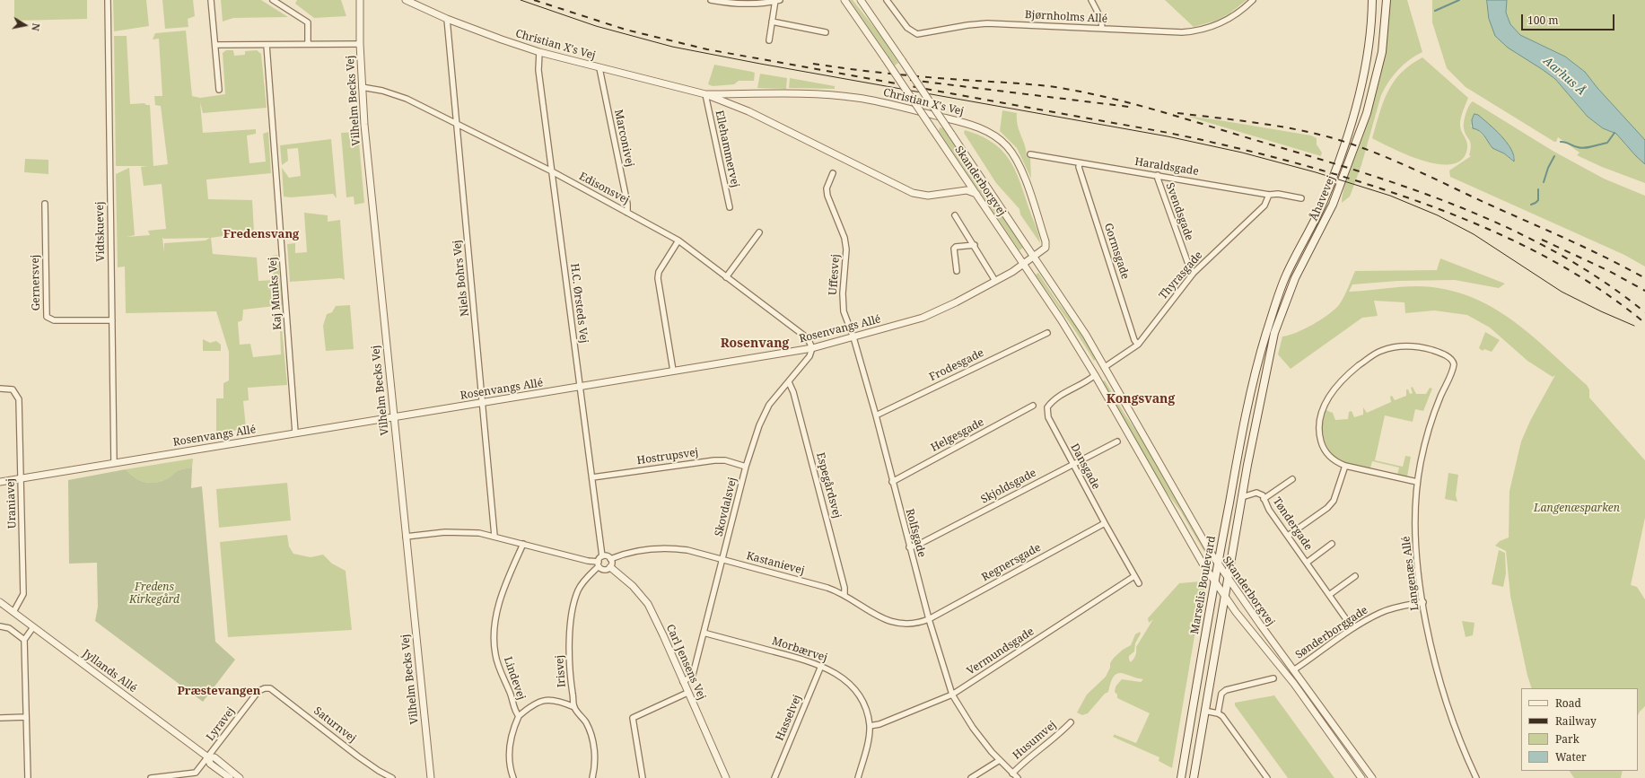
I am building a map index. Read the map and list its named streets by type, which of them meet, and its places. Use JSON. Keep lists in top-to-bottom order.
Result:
{
  "streets": {
    "main road": ["Åhavevej", "Marselis Boulevard"],
    "street": [
      "Bjørnholms Allé",
      "Christian X's Vej",
      "Vilhelm Becks Vej",
      "Marconivej",
      "Ellehammervej",
      "Haraldsgade",
      "Skanderborgvej",
      "Edisonsvej",
      "Svendsgade",
      "Vidtskuevej",
      "Gormsgade",
      "Uffesvej",
      "Thyrasgade",
      "Niels Bohrs Vej",
      "Gernersvej",
      "Kaj Munks Vej",
      "H.C. Ørsteds Vej",
      "Rosenvangs Allé",
      "Frodesgade",
      "Helgesgade",
      "Hostrupsvej",
      "Dansgade",
      "Espegårdsvej",
      "Skjoldsgade",
      "Uraniavej",
      "Skovdalsvej",
      "Tøndergade",
      "Rolfsgade",
      "Regnersgade",
      "Kastanievej",
      "Langenæs Allé",
      "Sønderborggade",
      "Morbærvej",
      "Vermundsgade",
      "Carl Jensens Vej",
      "Jyllands Allé",
      "Irisvej",
      "Lindevej",
      "Hasselvej",
      "Lyravej",
      "Saturnvej",
      "Husumvej"
    ]
  },
  "crossings": [
    ["Christian X's Vej", "Marconivej"],
    ["Christian X's Vej", "Ellehammervej"],
    ["Christian X's Vej", "Skanderborgvej"],
    ["Christian X's Vej", "Niels Bohrs Vej"],
    ["Christian X's Vej", "H.C. Ørsteds Vej"],
    ["Christian X's Vej", "Rosenvangs Allé"],
    ["Vilhelm Becks Vej", "Edisonsvej"],
    ["Vilhelm Becks Vej", "Rosenvangs Allé"],
    ["Marconivej", "Edisonsvej"],
    ["Haraldsgade", "Svendsgade"],
    ["Haraldsgade", "Gormsgade"],
    ["Haraldsgade", "Thyrasgade"],
    ["Skanderborgvej", "Thyrasgade"],
    ["Skanderborgvej", "Rosenvangs Allé"],
    ["Skanderborgvej", "Dansgade"],
    ["Skanderborgvej", "Marselis Boulevard"],
    ["Skanderborgvej", "Sønderborggade"],
    ["Edisonsvej", "Niels Bohrs Vej"],
    ["Edisonsvej", "H.C. Ørsteds Vej"],
    ["Edisonsvej", "Rosenvangs Allé"],
    ["Edisonsvej", "Skovdalsvej"],
    ["Åhavevej", "Marselis Boulevard"],
    ["Svendsgade", "Thyrasgade"],
    ["Vidtskuevej", "Gernersvej"],
    ["Vidtskuevej", "Rosenvangs Allé"],
    ["Gormsgade", "Thyrasgade"],
    ["Uffesvej", "Rosenvangs Allé"],
    ["Uffesvej", "Rolfsgade"],
    ["Niels Bohrs Vej", "Rosenvangs Allé"],
    ["Kaj Munks Vej", "Rosenvangs Allé"],
    ["H.C. Ørsteds Vej", "Rosenvangs Allé"],
    ["H.C. Ørsteds Vej", "Hostrupsvej"],
    ["H.C. Ørsteds Vej", "Kastanievej"],
    ["H.C. Ørsteds Vej", "Carl Jensens Vej"],
    ["H.C. Ørsteds Vej", "Irisvej"],
    ["Rosenvangs Allé", "Uraniavej"],
    ["Rosenvangs Allé", "Skovdalsvej"],
    ["Rosenvangs Allé", "Rolfsgade"],
    ["Frodesgade", "Rolfsgade"],
    ["Helgesgade", "Rolfsgade"],
    ["Hostrupsvej", "Skovdalsvej"],
    ["Dansgade", "Skjoldsgade"],
    ["Dansgade", "Regnersgade"],
    ["Dansgade", "Vermundsgade"],
    ["Espegårdsvej", "Skovdalsvej"],
    ["Espegårdsvej", "Kastanievej"],
    ["Skjoldsgade", "Rolfsgade"],
    ["Uraniavej", "Jyllands Allé"],
    ["Skovdalsvej", "Kastanievej"],
    ["Skovdalsvej", "Morbærvej"],
    ["Skovdalsvej", "Carl Jensens Vej"],
    ["Tøndergade", "Marselis Boulevard"],
    ["Tøndergade", "Sønderborggade"],
    ["Rolfsgade", "Regnersgade"],
    ["Rolfsgade", "Kastanievej"],
    ["Rolfsgade", "Vermundsgade"],
    ["Rolfsgade", "Husumvej"],
    ["Regnersgade", "Kastanievej"],
    ["Kastanievej", "Carl Jensens Vej"],
    ["Kastanievej", "Irisvej"],
    ["Langenæs Allé", "Sønderborggade"],
    ["Morbærvej", "Vermundsgade"],
    ["Morbærvej", "Hasselvej"],
    ["Carl Jensens Vej", "Irisvej"],
    ["Jyllands Allé", "Lyravej"],
    ["Lyravej", "Saturnvej"]
  ],
  "districts": [
    "Fredensvang",
    "Rosenvang",
    "Kongsvang",
    "Præstevangen"
  ],
  "water": ["Aarhus Å"],
  "parks": ["Langenæsparken", "Fredens Kirkegård"],
  "legend": [
    "Road",
    "Railway",
    "Park",
    "Water"
  ],
  "scale_bar": "100 m",
  "north": "right"
}
